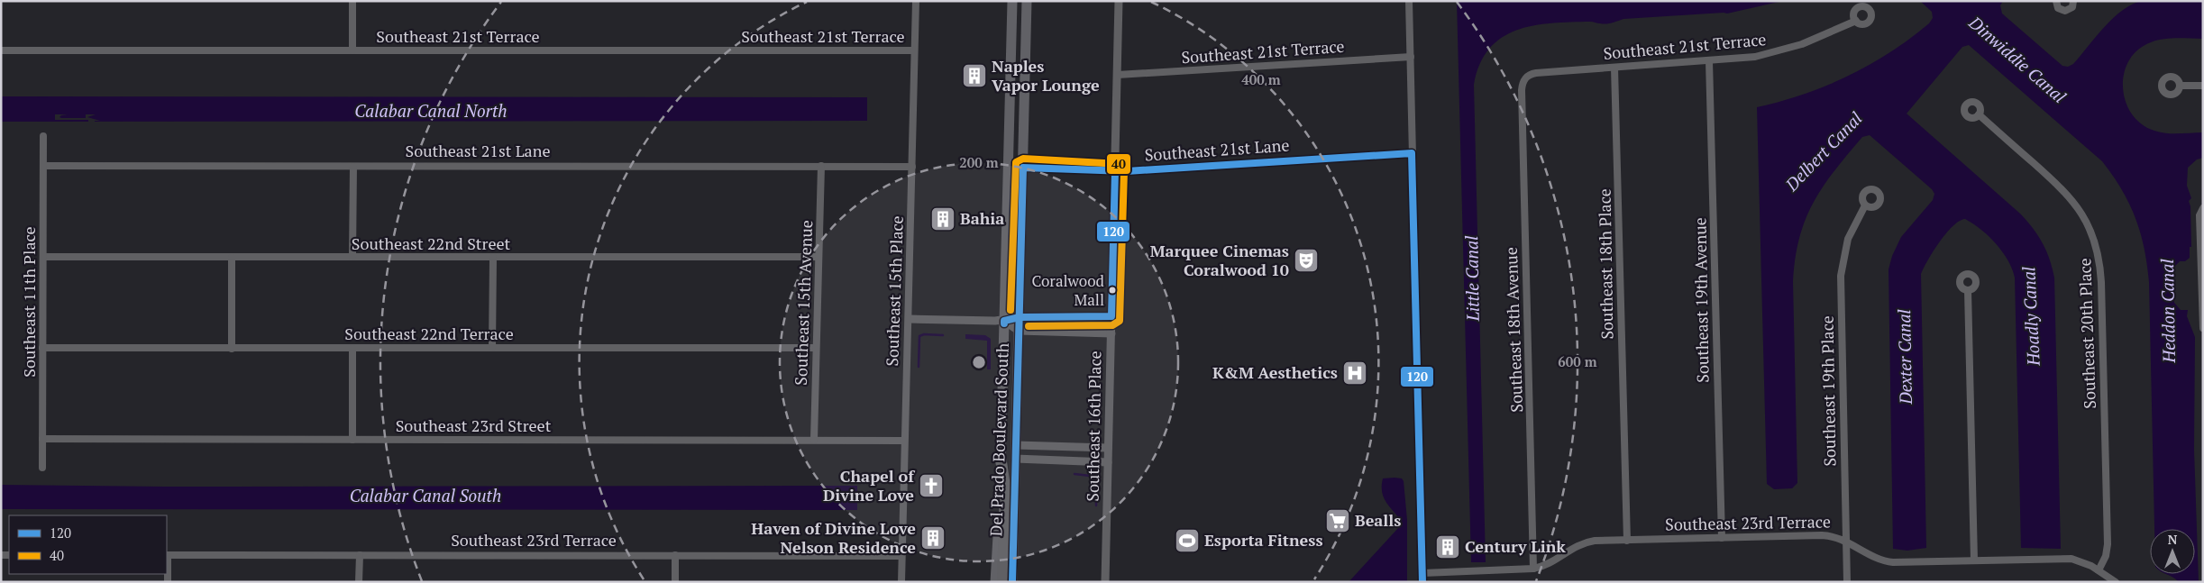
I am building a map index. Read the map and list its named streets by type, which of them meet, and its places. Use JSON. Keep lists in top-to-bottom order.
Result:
{
  "streets": {
    "main road": ["Del Prado Boulevard South"],
    "street": [
      "Southeast 21st Terrace",
      "Southeast 21st Lane",
      "Southeast 22nd Street",
      "Southeast 18th Place",
      "Southeast 15th Place",
      "Southeast 19th Avenue",
      "Southeast 11th Place",
      "Southeast 15th Avenue",
      "Southeast 18th Avenue",
      "Southeast 20th Place",
      "Southeast 22nd Terrace",
      "Southeast 19th Place",
      "Southeast 23rd Street",
      "Southeast 16th Place",
      "Southeast 23rd Terrace"
    ]
  },
  "crossings": [
    ["Southeast 21st Terrace", "Southeast 18th Place"],
    ["Southeast 21st Terrace", "Southeast 15th Place"],
    ["Southeast 21st Terrace", "Southeast 19th Avenue"],
    ["Southeast 21st Terrace", "Southeast 18th Avenue"],
    ["Southeast 21st Terrace", "Southeast 16th Place"],
    ["Southeast 21st Lane", "Southeast 15th Place"],
    ["Southeast 21st Lane", "Southeast 11th Place"],
    ["Southeast 21st Lane", "Southeast 15th Avenue"],
    ["Southeast 21st Lane", "Southeast 16th Place"],
    ["Southeast 21st Lane", "Del Prado Boulevard South"],
    ["Southeast 22nd Street", "Southeast 11th Place"],
    ["Southeast 22nd Street", "Southeast 15th Avenue"],
    ["Southeast 18th Place", "Southeast 23rd Terrace"],
    ["Southeast 15th Place", "Southeast 23rd Street"],
    ["Southeast 15th Place", "Southeast 23rd Terrace"],
    ["Southeast 19th Avenue", "Southeast 23rd Terrace"],
    ["Southeast 11th Place", "Southeast 22nd Terrace"],
    ["Southeast 11th Place", "Southeast 23rd Street"],
    ["Southeast 15th Avenue", "Southeast 22nd Terrace"],
    ["Southeast 15th Avenue", "Southeast 23rd Street"],
    ["Southeast 18th Avenue", "Southeast 23rd Terrace"],
    ["Southeast 20th Place", "Southeast 23rd Terrace"],
    ["Southeast 19th Place", "Southeast 23rd Terrace"]
  ],
  "water": [
    "Dinwiddie Canal",
    "Calabar Canal North",
    "Delbert Canal",
    "Little Canal",
    "Heddon Canal",
    "Hoadly Canal",
    "Dexter Canal",
    "Calabar Canal South"
  ],
  "places": {
    "building": [
      "Naples Vapor Lounge",
      "Bahia",
      "Haven of Divine Love Nelson Residence",
      "Century Link"
    ],
    "theatre": ["Marquee Cinemas Coralwood 10"],
    "other": ["Coralwood Mall"],
    "hospital": ["K&M Aesthetics"],
    "church": ["Chapel of Divine Love"],
    "supermarket": ["Bealls"],
    "sports": ["Esporta Fitness"]
  },
  "lines": ["transit line 120", "transit line 40"],
  "legend": ["120", "40"],
  "north": "top",
  "rings": ["400 m", "200 m", "600 m"]
}
